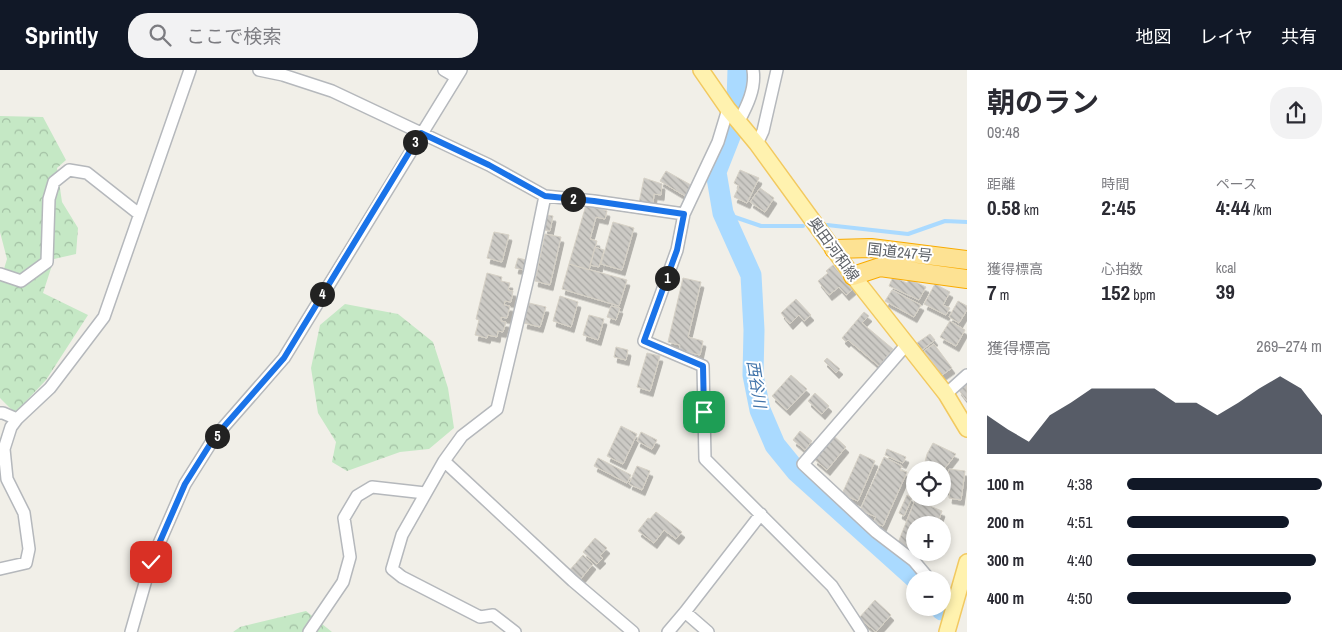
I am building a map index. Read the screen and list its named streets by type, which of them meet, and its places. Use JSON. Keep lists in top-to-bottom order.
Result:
{
  "streets": {
    "highway": ["国道247号"],
    "main road": ["奥田河和線"]
  },
  "crossings": [
    ["奥田河和線", "国道247号"]
  ],
  "water": ["西谷川"],
  "page": {
    "header": "Sprintly",
    "search": "ここで検索",
    "nav": ["地図", "レイヤ", "共有"],
    "heading": ["朝のラン", "09:48"],
    "pins": [
      "3",
      "2",
      "1",
      "4",
      "5"
    ],
    "stats": [
      ["距離", "0.58 km"],
      ["時間", "2:45"],
      ["ペース", "4:44 /km"],
      ["獲得標高", "7 m"],
      ["心拍数", "152 bpm"],
      ["kcal", "39"]
    ],
    "chart": ["獲得標高", "269–274 m"],
    "map_buttons": ["+", "−"],
    "list": [
      {
        "name": "100 m",
        "note": "4:38"
      },
      {
        "name": "200 m",
        "note": "4:51"
      },
      {
        "name": "300 m",
        "note": "4:40"
      },
      {
        "name": "400 m",
        "note": "4:50"
      }
    ]
  }
}
